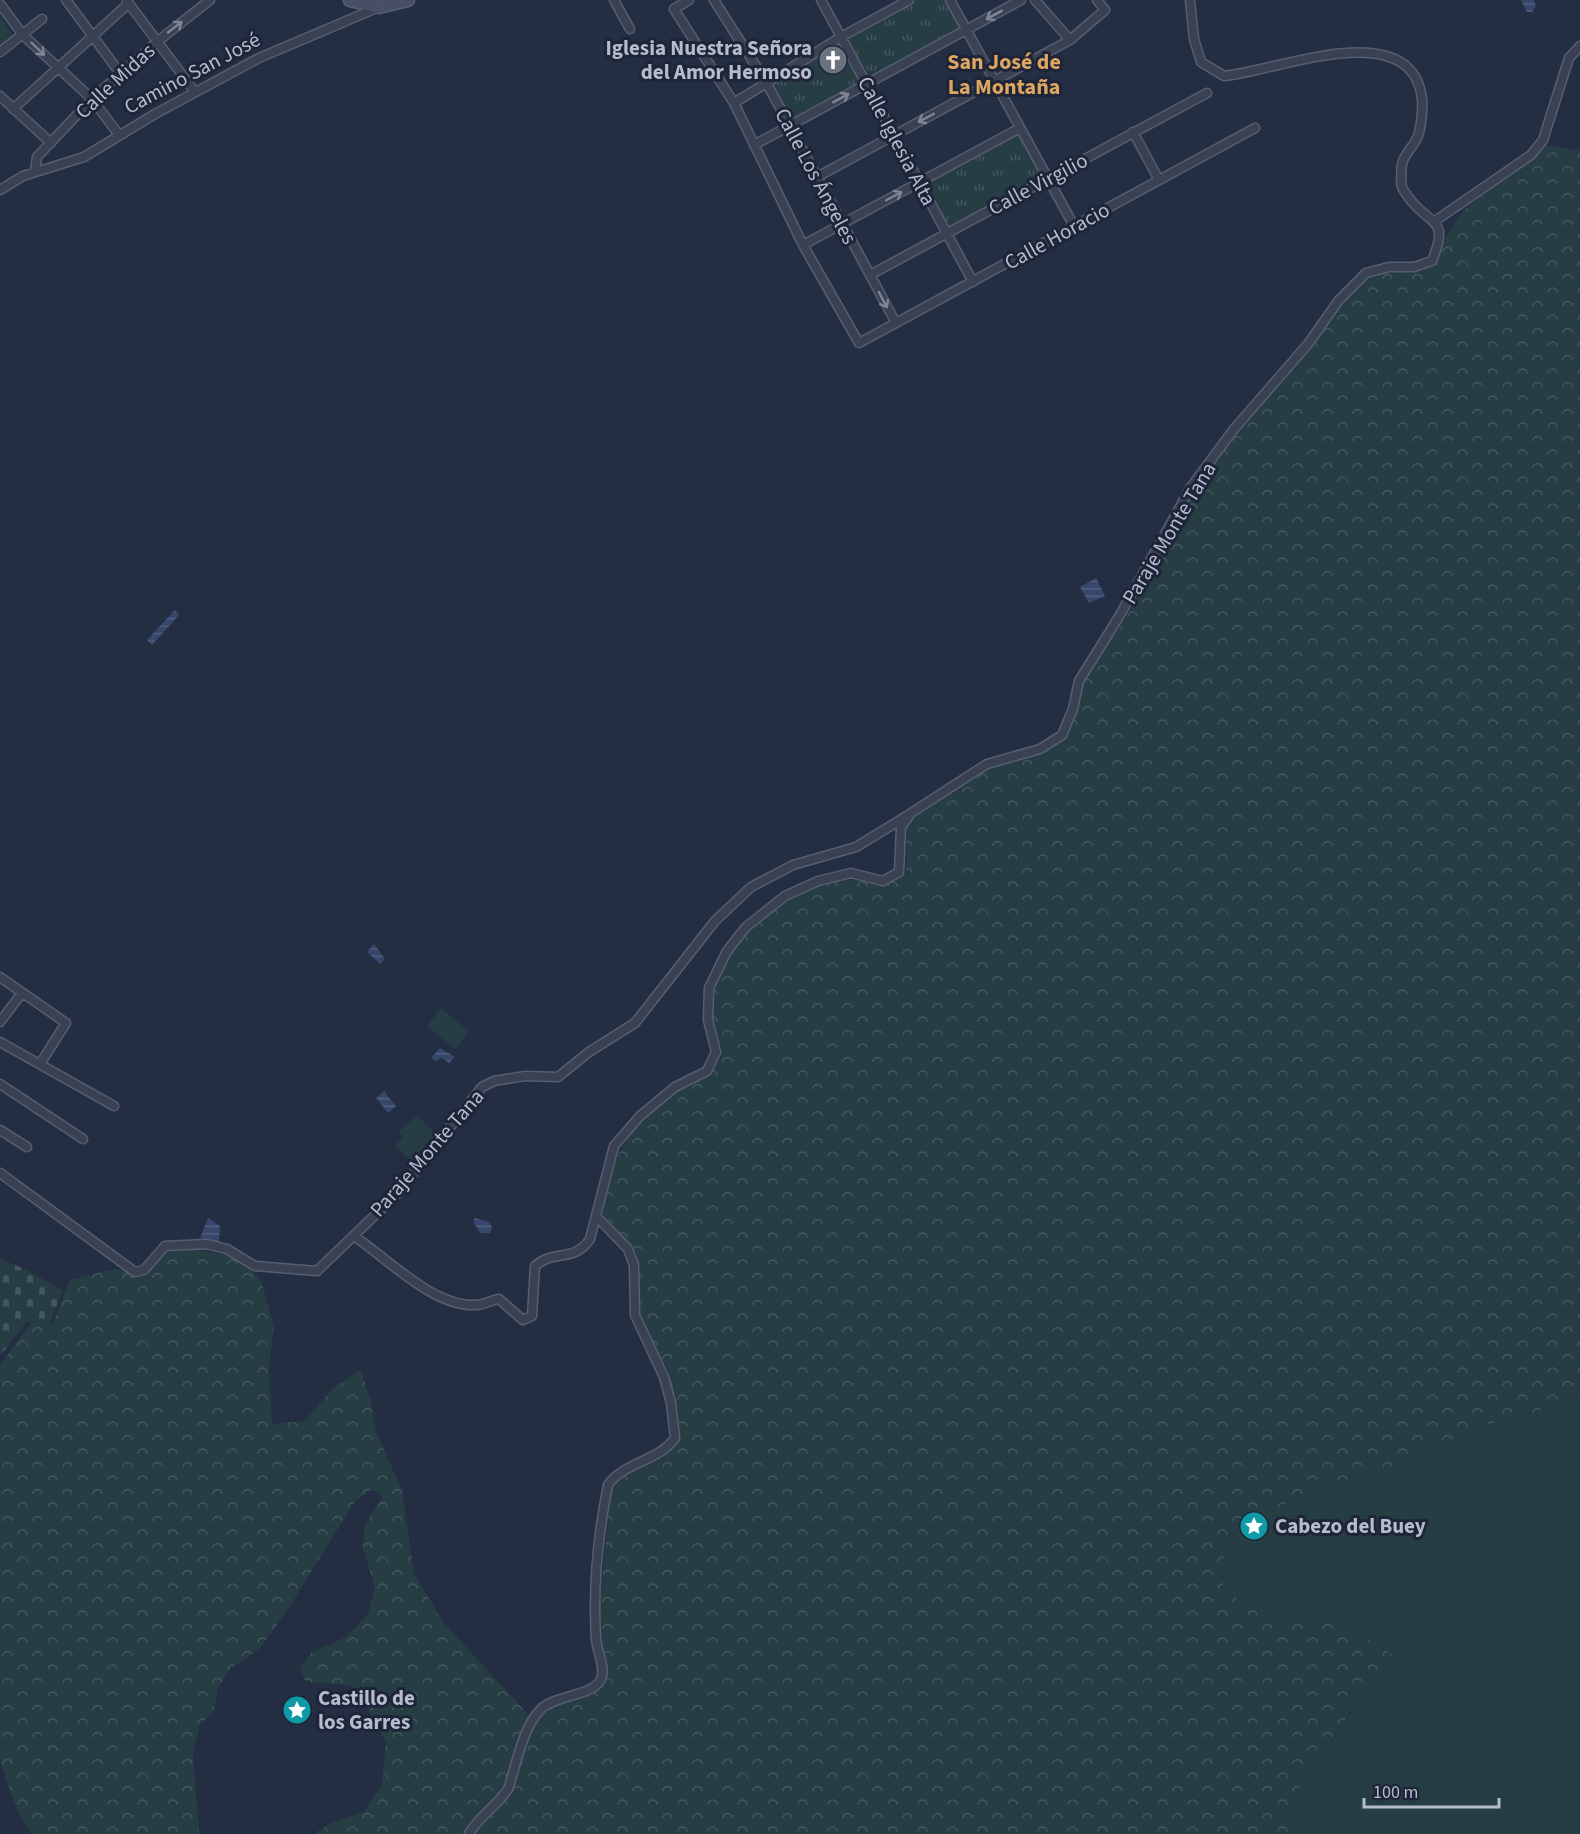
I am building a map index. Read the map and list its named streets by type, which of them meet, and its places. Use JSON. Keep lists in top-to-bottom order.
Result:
{
  "streets": {
    "main road": ["Camino San José"],
    "street": [
      "Calle Midas",
      "Calle Iglesia Alta",
      "Calle Los Ángeles",
      "Calle Virgilio",
      "Calle Horacio",
      "Paraje Monte Tana"
    ]
  },
  "crossings": [
    ["Camino San José", "Calle Midas"],
    ["Calle Iglesia Alta", "Calle Virgilio"],
    ["Calle Iglesia Alta", "Calle Horacio"],
    ["Calle Los Ángeles", "Calle Virgilio"],
    ["Calle Los Ángeles", "Calle Horacio"]
  ],
  "districts": ["San José de La Montaña"],
  "places": {
    "church": ["Iglesia Nuestra Señora del Amor Hermoso"],
    "place": ["Cabezo del Buey", "Castillo de los Garres"]
  },
  "scale_bar": "100 m"
}
